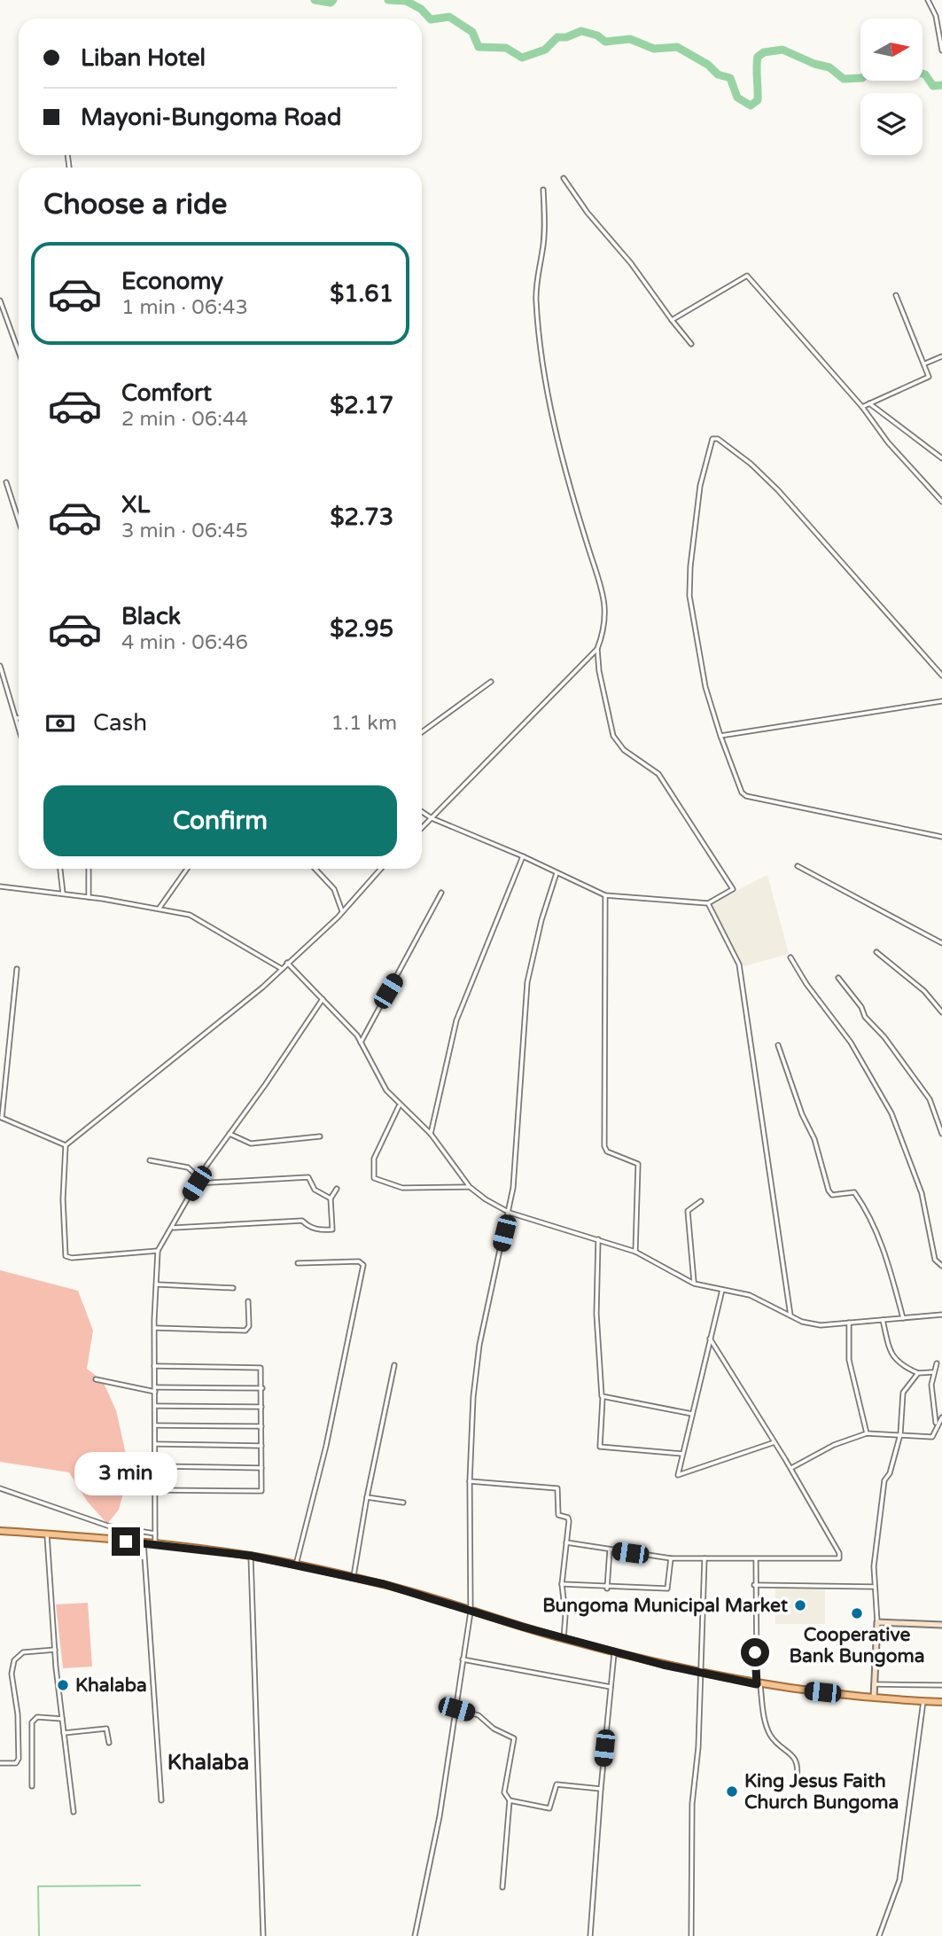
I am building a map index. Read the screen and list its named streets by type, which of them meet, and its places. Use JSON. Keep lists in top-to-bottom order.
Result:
{
  "districts": ["Khalaba"],
  "places": [
    "Bungoma Municipal Market",
    "Cooperative Bank Bungoma",
    "Khalaba",
    "King Jesus Faith Church Bungoma"
  ],
  "north": "right",
  "page": {
    "banner": ["Liban Hotel", "Mayoni-Bungoma Road"],
    "heading": "Choose a ride",
    "list": [
      {
        "name": "Economy",
        "note": "1 min · 06:43",
        "value": "$1.61"
      },
      {
        "name": "Comfort",
        "note": "2 min · 06:44",
        "value": "$2.17"
      },
      {
        "name": "XL",
        "note": "3 min · 06:45",
        "value": "$2.73"
      },
      {
        "name": "Black",
        "note": "4 min · 06:46",
        "value": "$2.95"
      }
    ],
    "pay": ["Cash", "1.1 km"],
    "buttons": "Confirm",
    "bubble": "3 min"
  }
}
